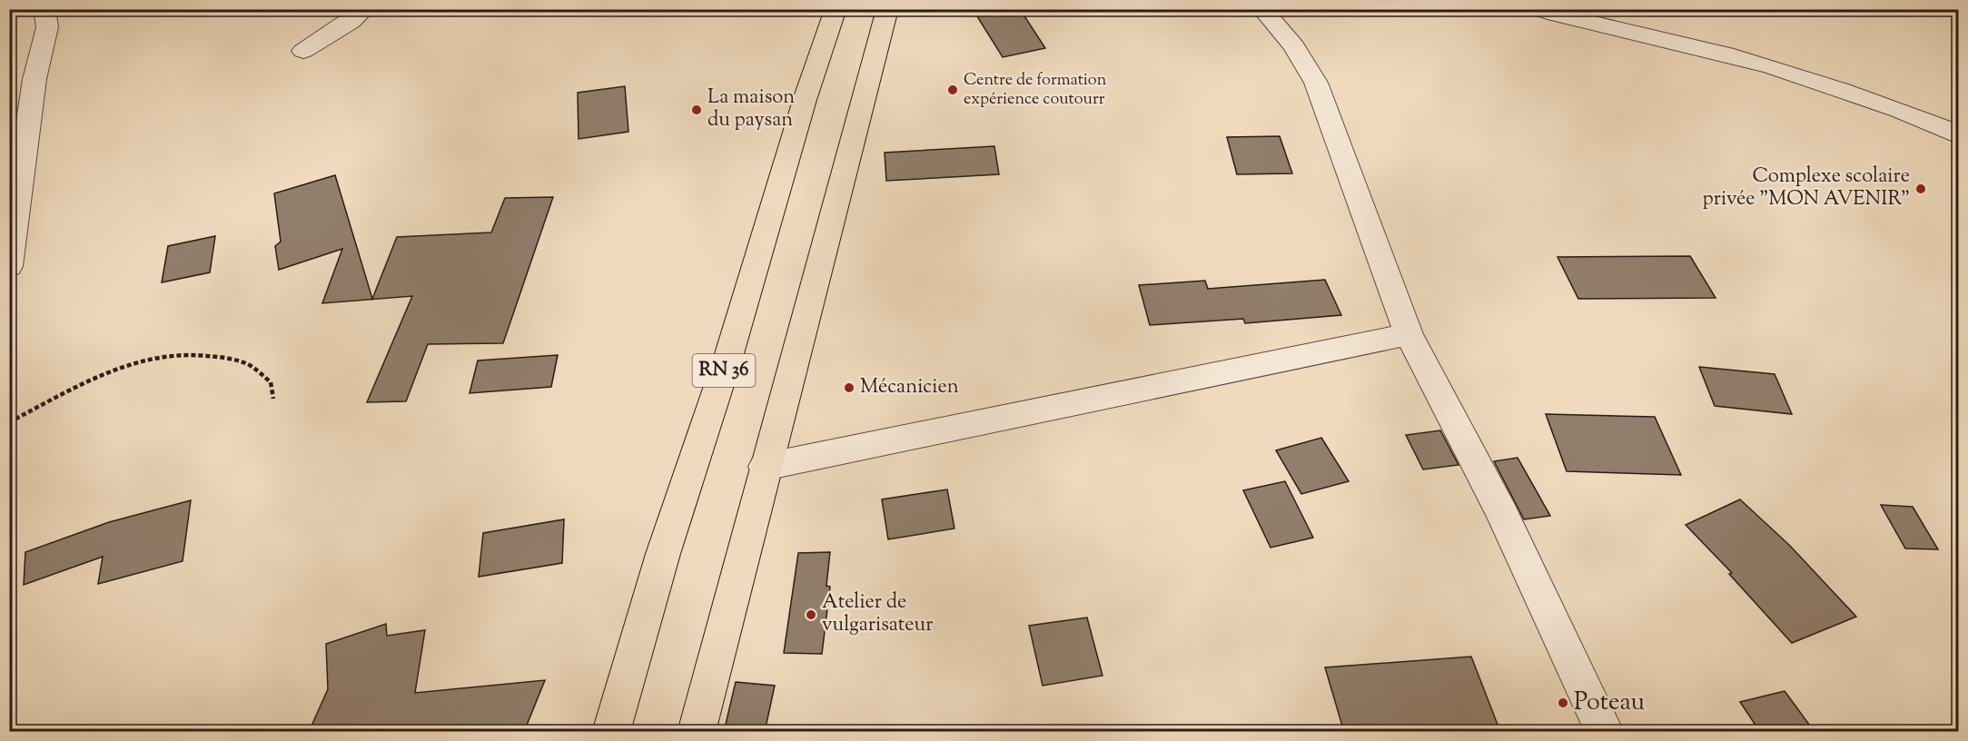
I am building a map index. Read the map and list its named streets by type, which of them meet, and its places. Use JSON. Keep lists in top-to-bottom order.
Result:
{
  "streets": {
    "main road": ["RN 36"]
  },
  "places": [
    "Centre de formation expérience coutourr",
    "La maison du paysan",
    "Complexe scolaire privée \"MON AVENIR\"",
    "Mécanicien",
    "Atelier de vulgarisateur",
    "Poteau"
  ]
}
